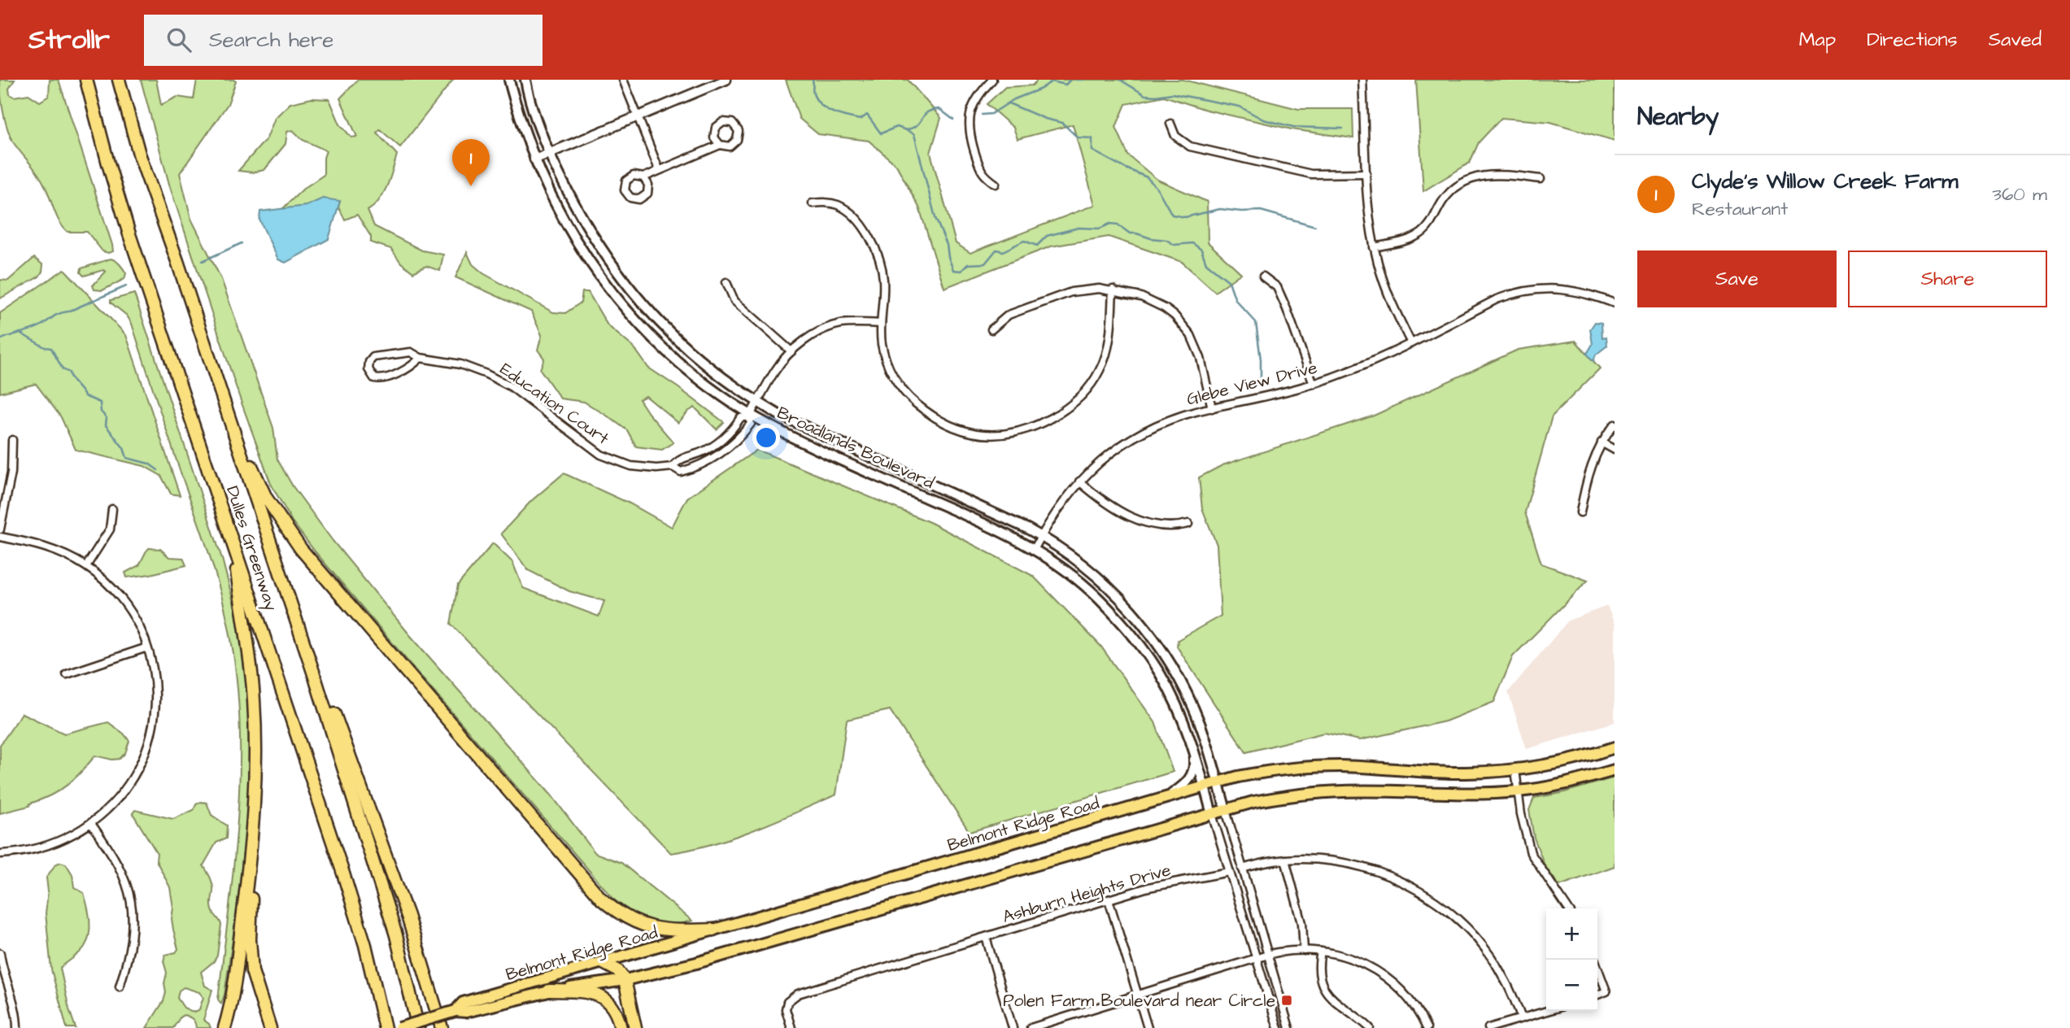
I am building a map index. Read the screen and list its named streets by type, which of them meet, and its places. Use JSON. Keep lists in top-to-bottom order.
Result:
{
  "streets": {
    "highway": ["Dulles Greenway"],
    "main road": ["Broadlands Boulevard", "Belmont Ridge Road"],
    "street": ["Glebe View Drive", "Education Court", "Ashburn Heights Drive"]
  },
  "crossings": [
    ["Glebe View Drive", "Broadlands Boulevard"],
    ["Education Court", "Broadlands Boulevard"],
    ["Broadlands Boulevard", "Belmont Ridge Road"]
  ],
  "places": {
    "transit": ["Polen Farm Boulevard near Circle"]
  },
  "page": {
    "header": "Strollr",
    "search": "Search here",
    "nav": ["Map", "Directions", "Saved"],
    "heading": "Nearby",
    "pins": "1",
    "list": [
      {
        "mark": "1",
        "name": "Clyde's Willow Creek Farm",
        "note": "Restaurant",
        "value": "360 m"
      }
    ],
    "buttons": ["Save", "Share"],
    "map_buttons": ["+", "−"]
  }
}
